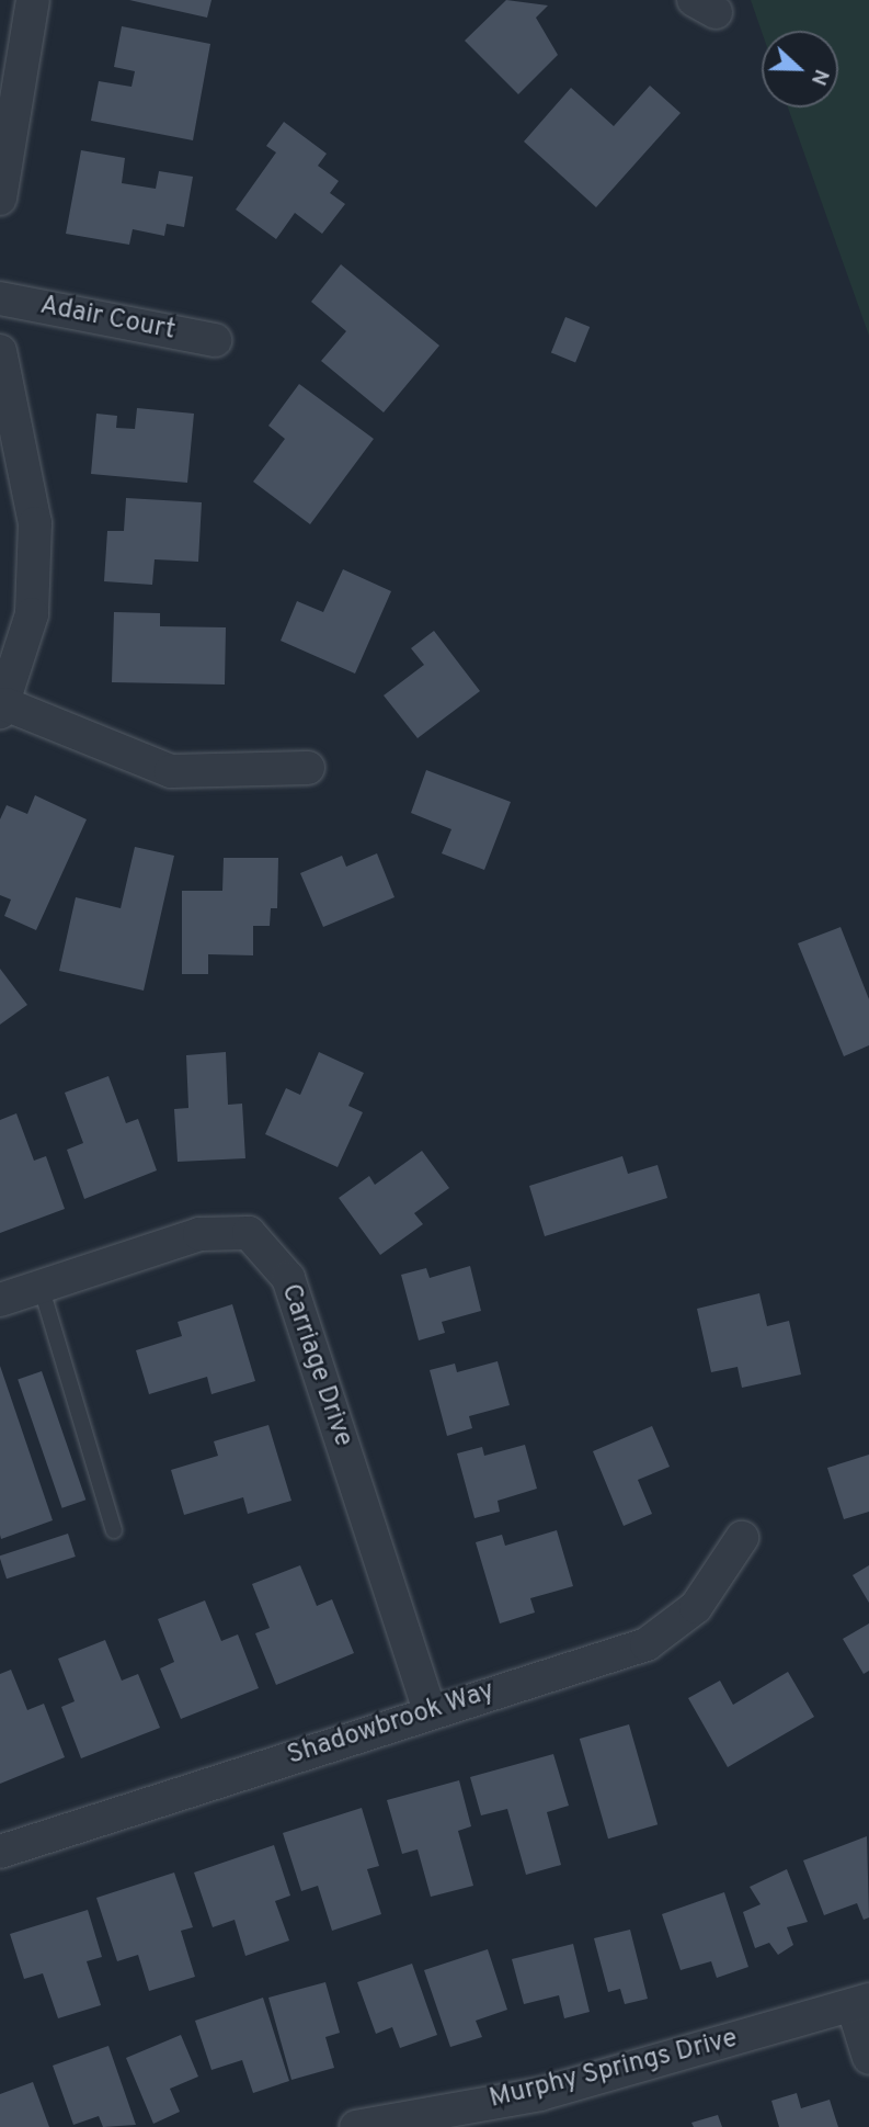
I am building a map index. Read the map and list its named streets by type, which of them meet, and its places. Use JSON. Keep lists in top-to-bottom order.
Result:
{
  "streets": {
    "street": [
      "Adair Court",
      "Carriage Drive",
      "Shadowbrook Way",
      "Murphy Springs Drive"
    ]
  },
  "crossings": [
    ["Carriage Drive", "Shadowbrook Way"]
  ],
  "north": "right"
}
